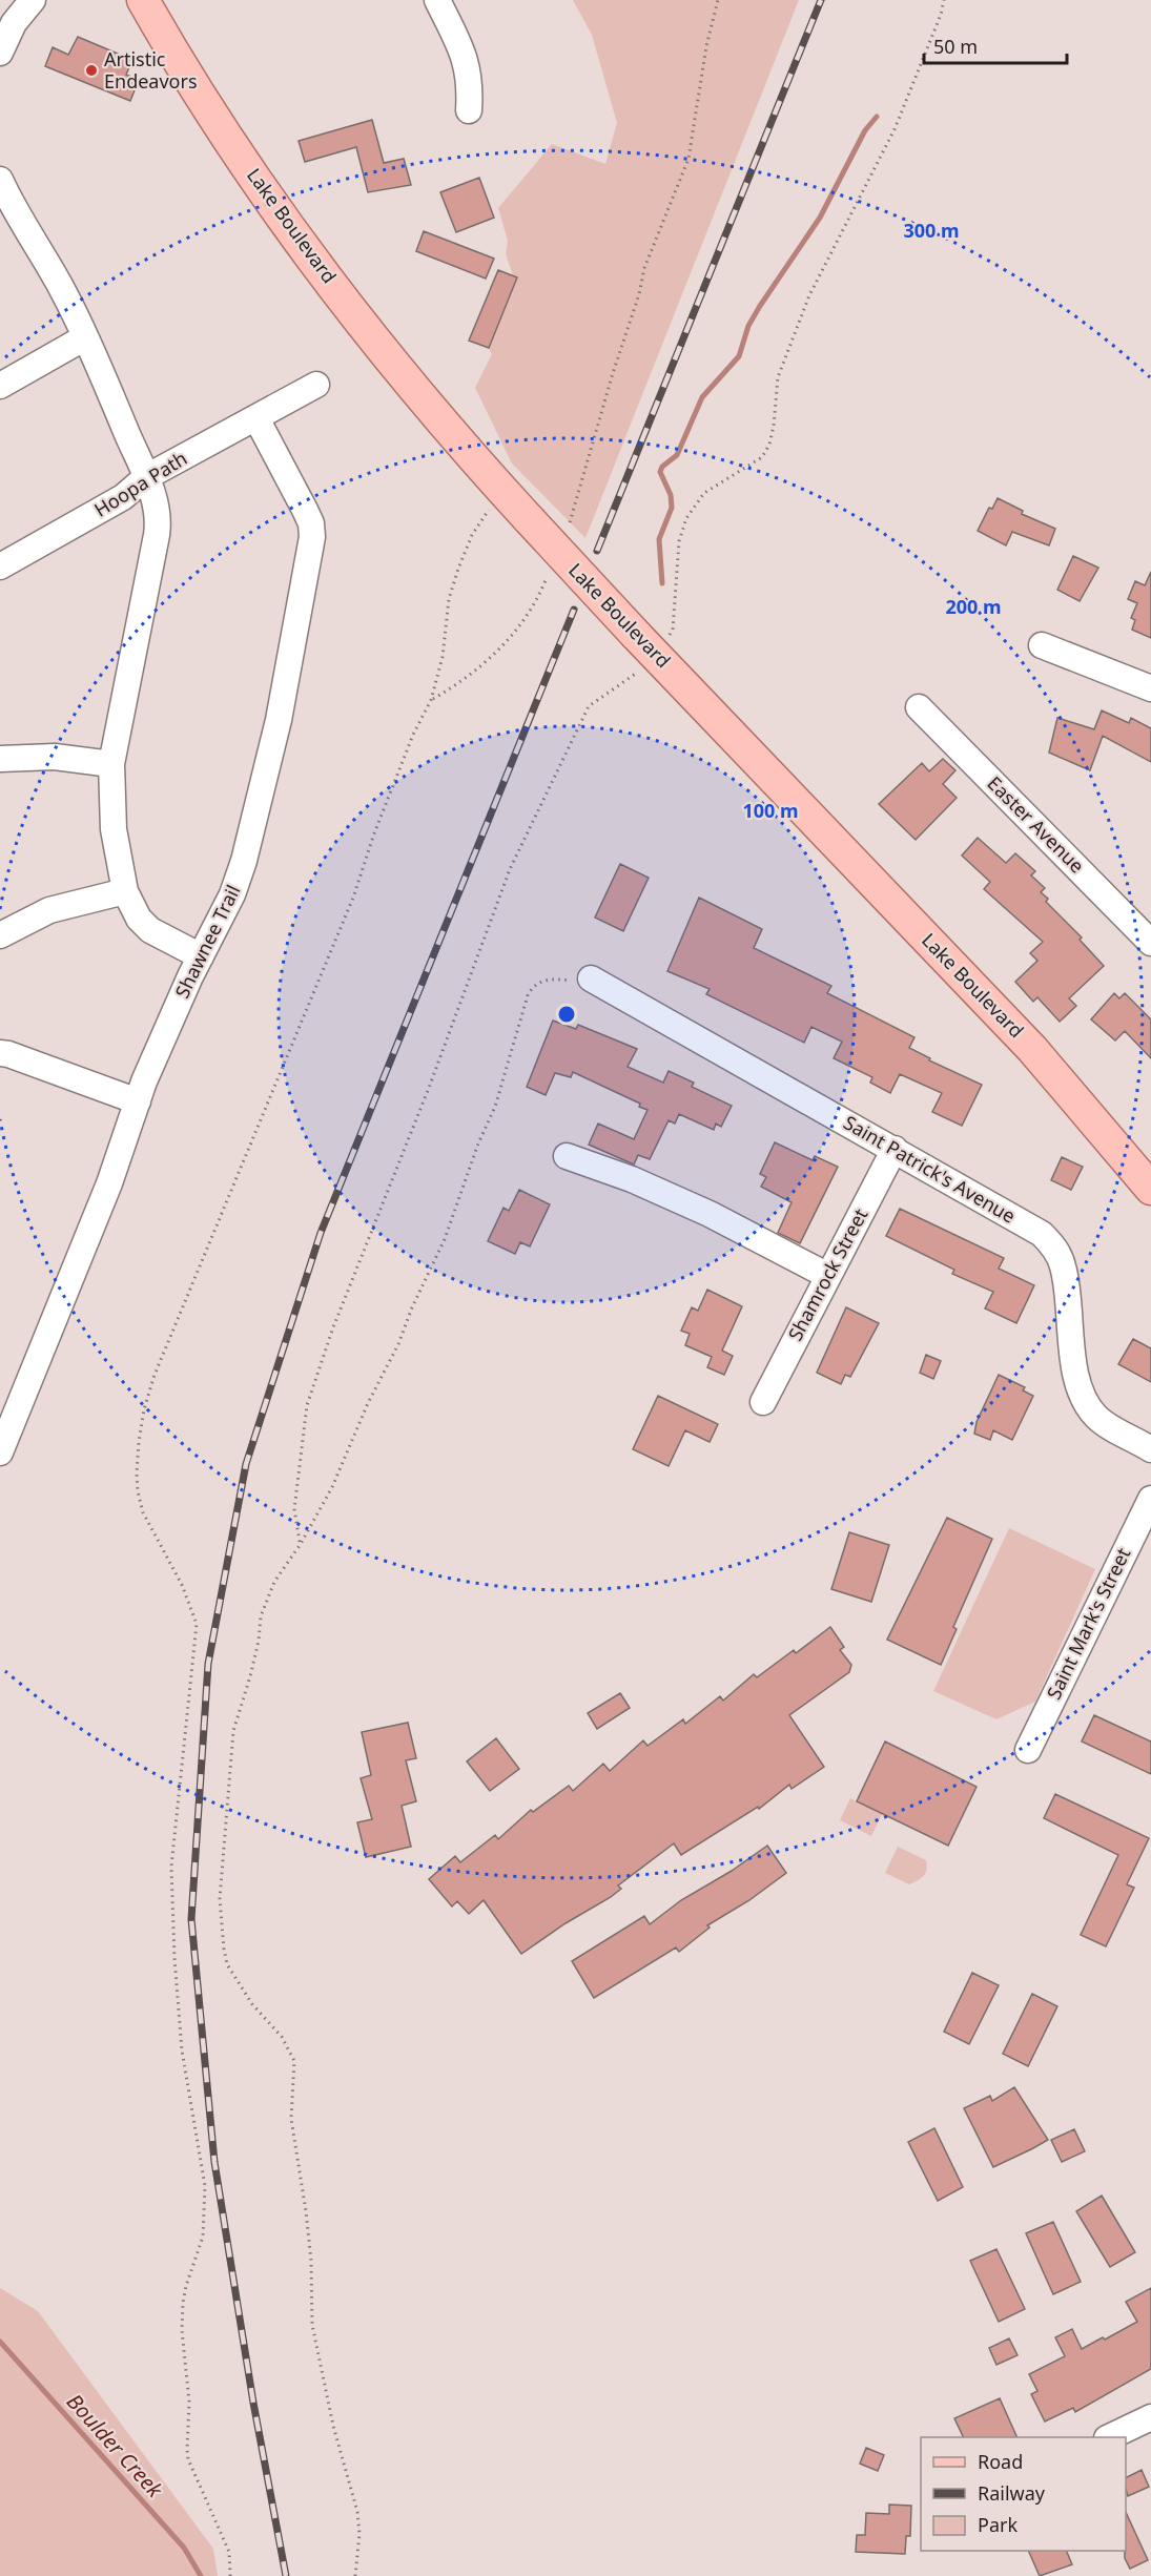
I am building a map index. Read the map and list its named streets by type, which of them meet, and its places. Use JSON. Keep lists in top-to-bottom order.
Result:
{
  "streets": {
    "main road": ["Lake Boulevard"],
    "street": [
      "Hoopa Path",
      "Easter Avenue",
      "Shawnee Trail",
      "Saint Patrick's Avenue",
      "Shamrock Street",
      "Saint Mark's Street"
    ]
  },
  "crossings": [
    ["Hoopa Path", "Shawnee Trail"],
    ["Saint Patrick's Avenue", "Shamrock Street"]
  ],
  "water": ["Boulder Creek"],
  "places": ["Artistic Endeavors"],
  "legend": ["Road", "Railway", "Park"],
  "scale_bar": "50 m",
  "rings": ["300 m", "200 m", "100 m"]
}
